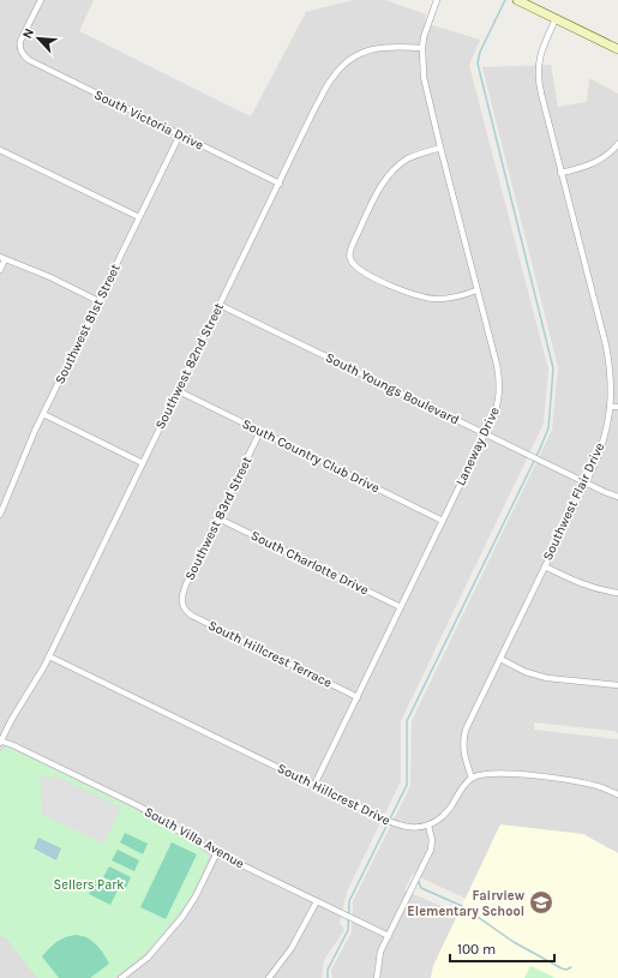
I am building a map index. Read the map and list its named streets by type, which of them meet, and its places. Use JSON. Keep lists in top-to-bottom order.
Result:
{
  "streets": {
    "street": [
      "South Victoria Drive",
      "Southwest 81st Street",
      "Southwest 82nd Street",
      "South Youngs Boulevard",
      "Laneway Drive",
      "South Country Club Drive",
      "Southwest Flair Drive",
      "Southwest 83rd Street",
      "South Charlotte Drive",
      "South Hillcrest Terrace",
      "South Hillcrest Drive",
      "South Villa Avenue"
    ]
  },
  "crossings": [
    ["South Victoria Drive", "Southwest 81st Street"],
    ["South Victoria Drive", "Southwest 82nd Street"],
    ["Southwest 82nd Street", "South Youngs Boulevard"],
    ["Southwest 82nd Street", "Laneway Drive"],
    ["Southwest 82nd Street", "South Country Club Drive"],
    ["Southwest 82nd Street", "South Hillcrest Drive"],
    ["Southwest 82nd Street", "South Villa Avenue"],
    ["South Youngs Boulevard", "Laneway Drive"],
    ["South Youngs Boulevard", "Southwest Flair Drive"],
    ["Laneway Drive", "South Country Club Drive"],
    ["Laneway Drive", "South Charlotte Drive"],
    ["Laneway Drive", "South Hillcrest Terrace"],
    ["Laneway Drive", "South Hillcrest Drive"],
    ["South Country Club Drive", "Southwest 83rd Street"],
    ["Southwest 83rd Street", "South Charlotte Drive"],
    ["Southwest 83rd Street", "South Hillcrest Terrace"]
  ],
  "parks": ["Sellers Park"],
  "places": {
    "school or university": ["Fairview Elementary School"]
  },
  "scale_bar": "100 m",
  "north": "top left"
}
